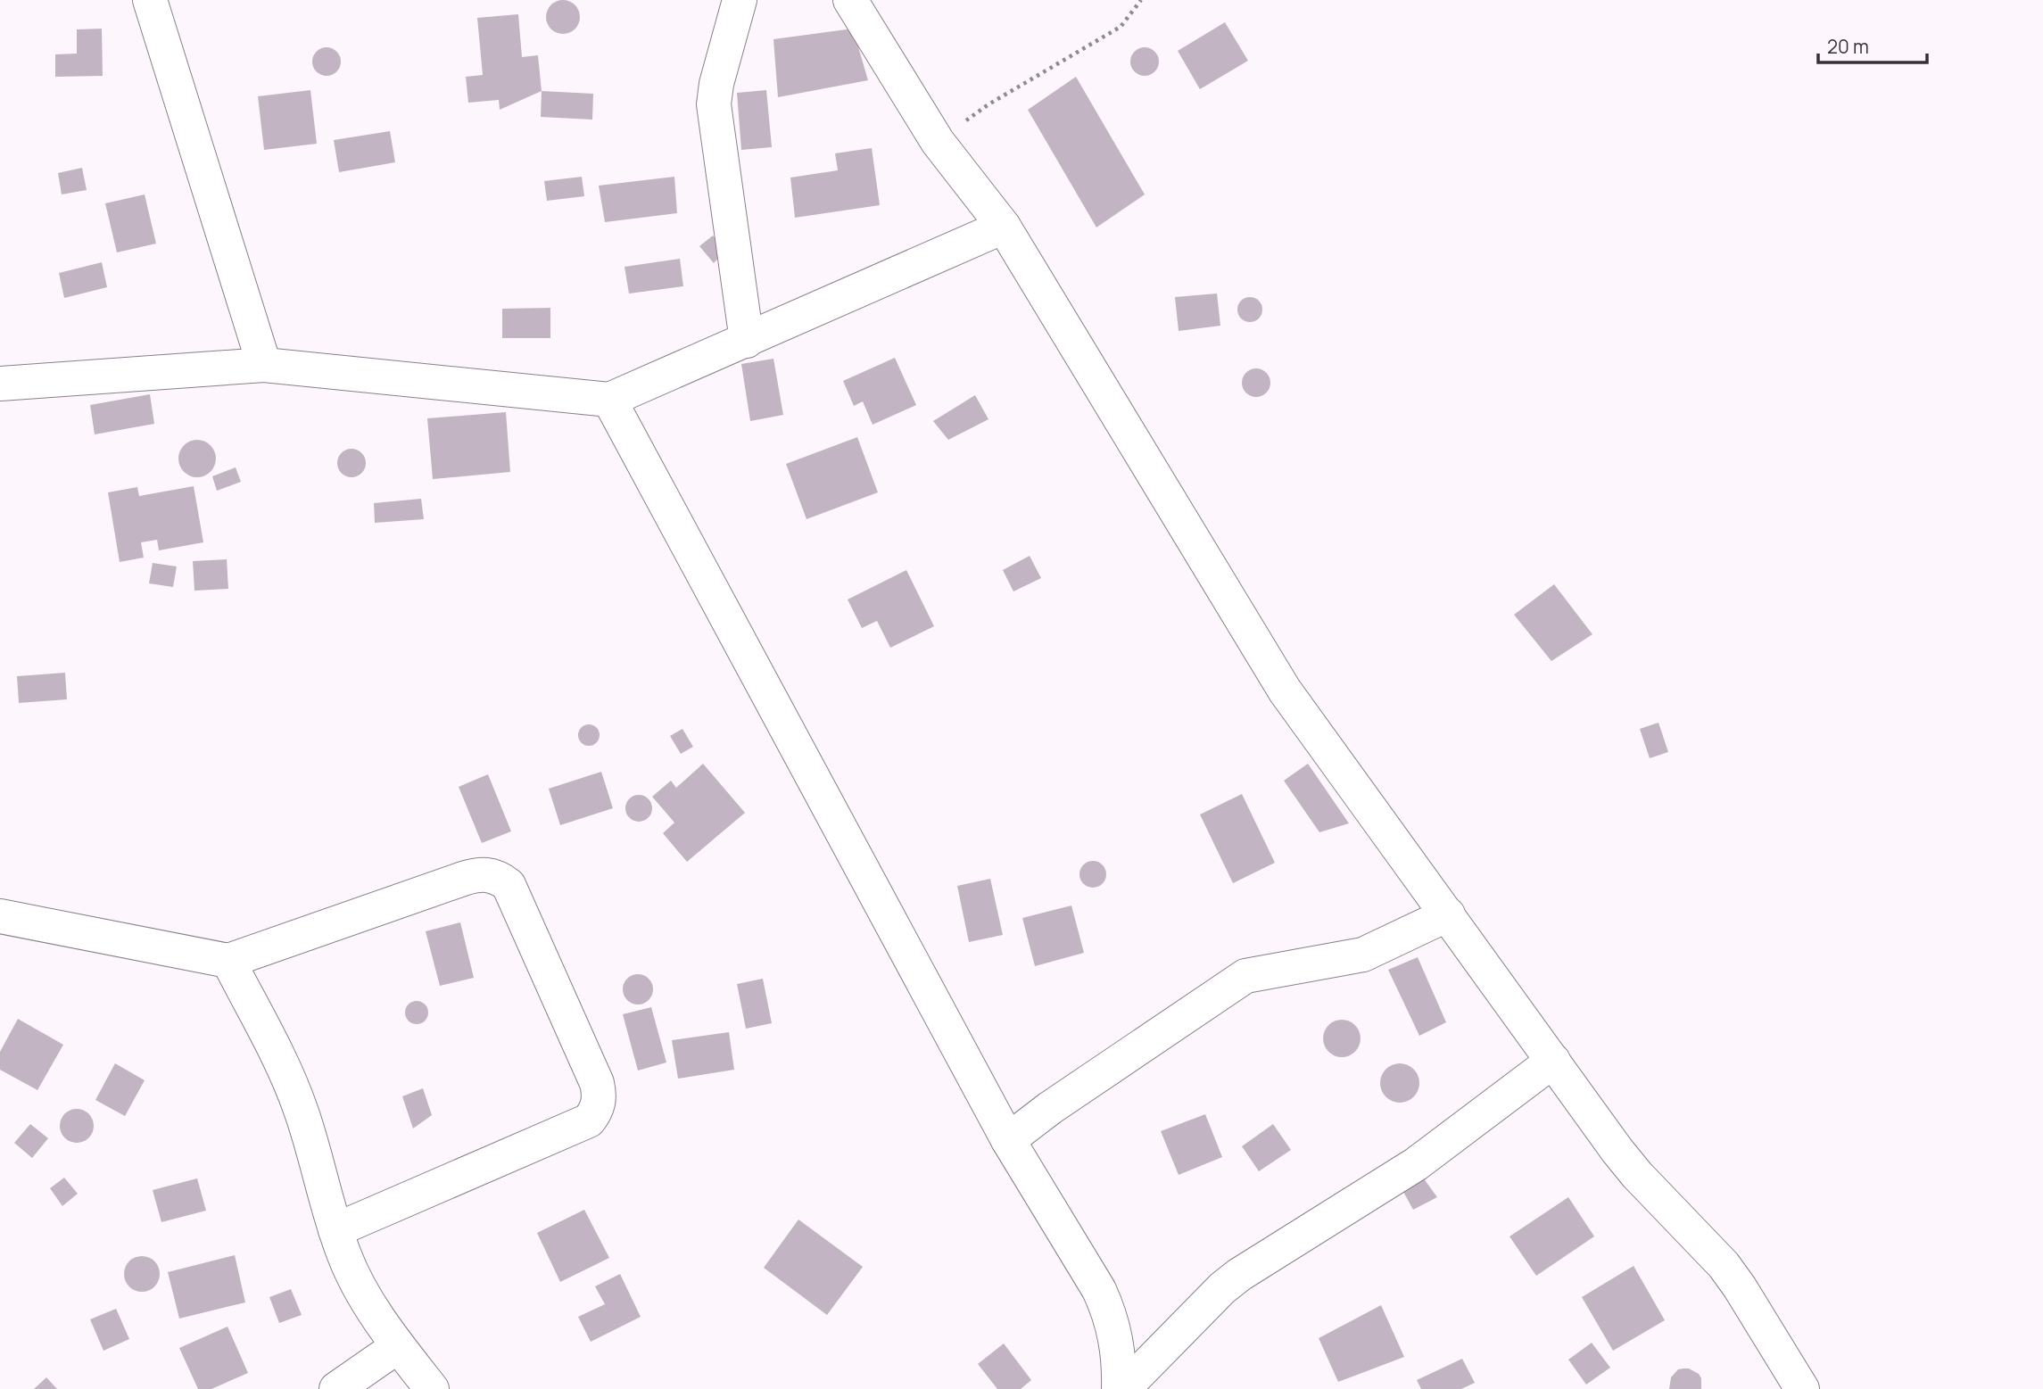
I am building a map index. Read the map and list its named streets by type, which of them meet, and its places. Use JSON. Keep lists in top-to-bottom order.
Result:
{
  "scale_bar": "20 m"
}
